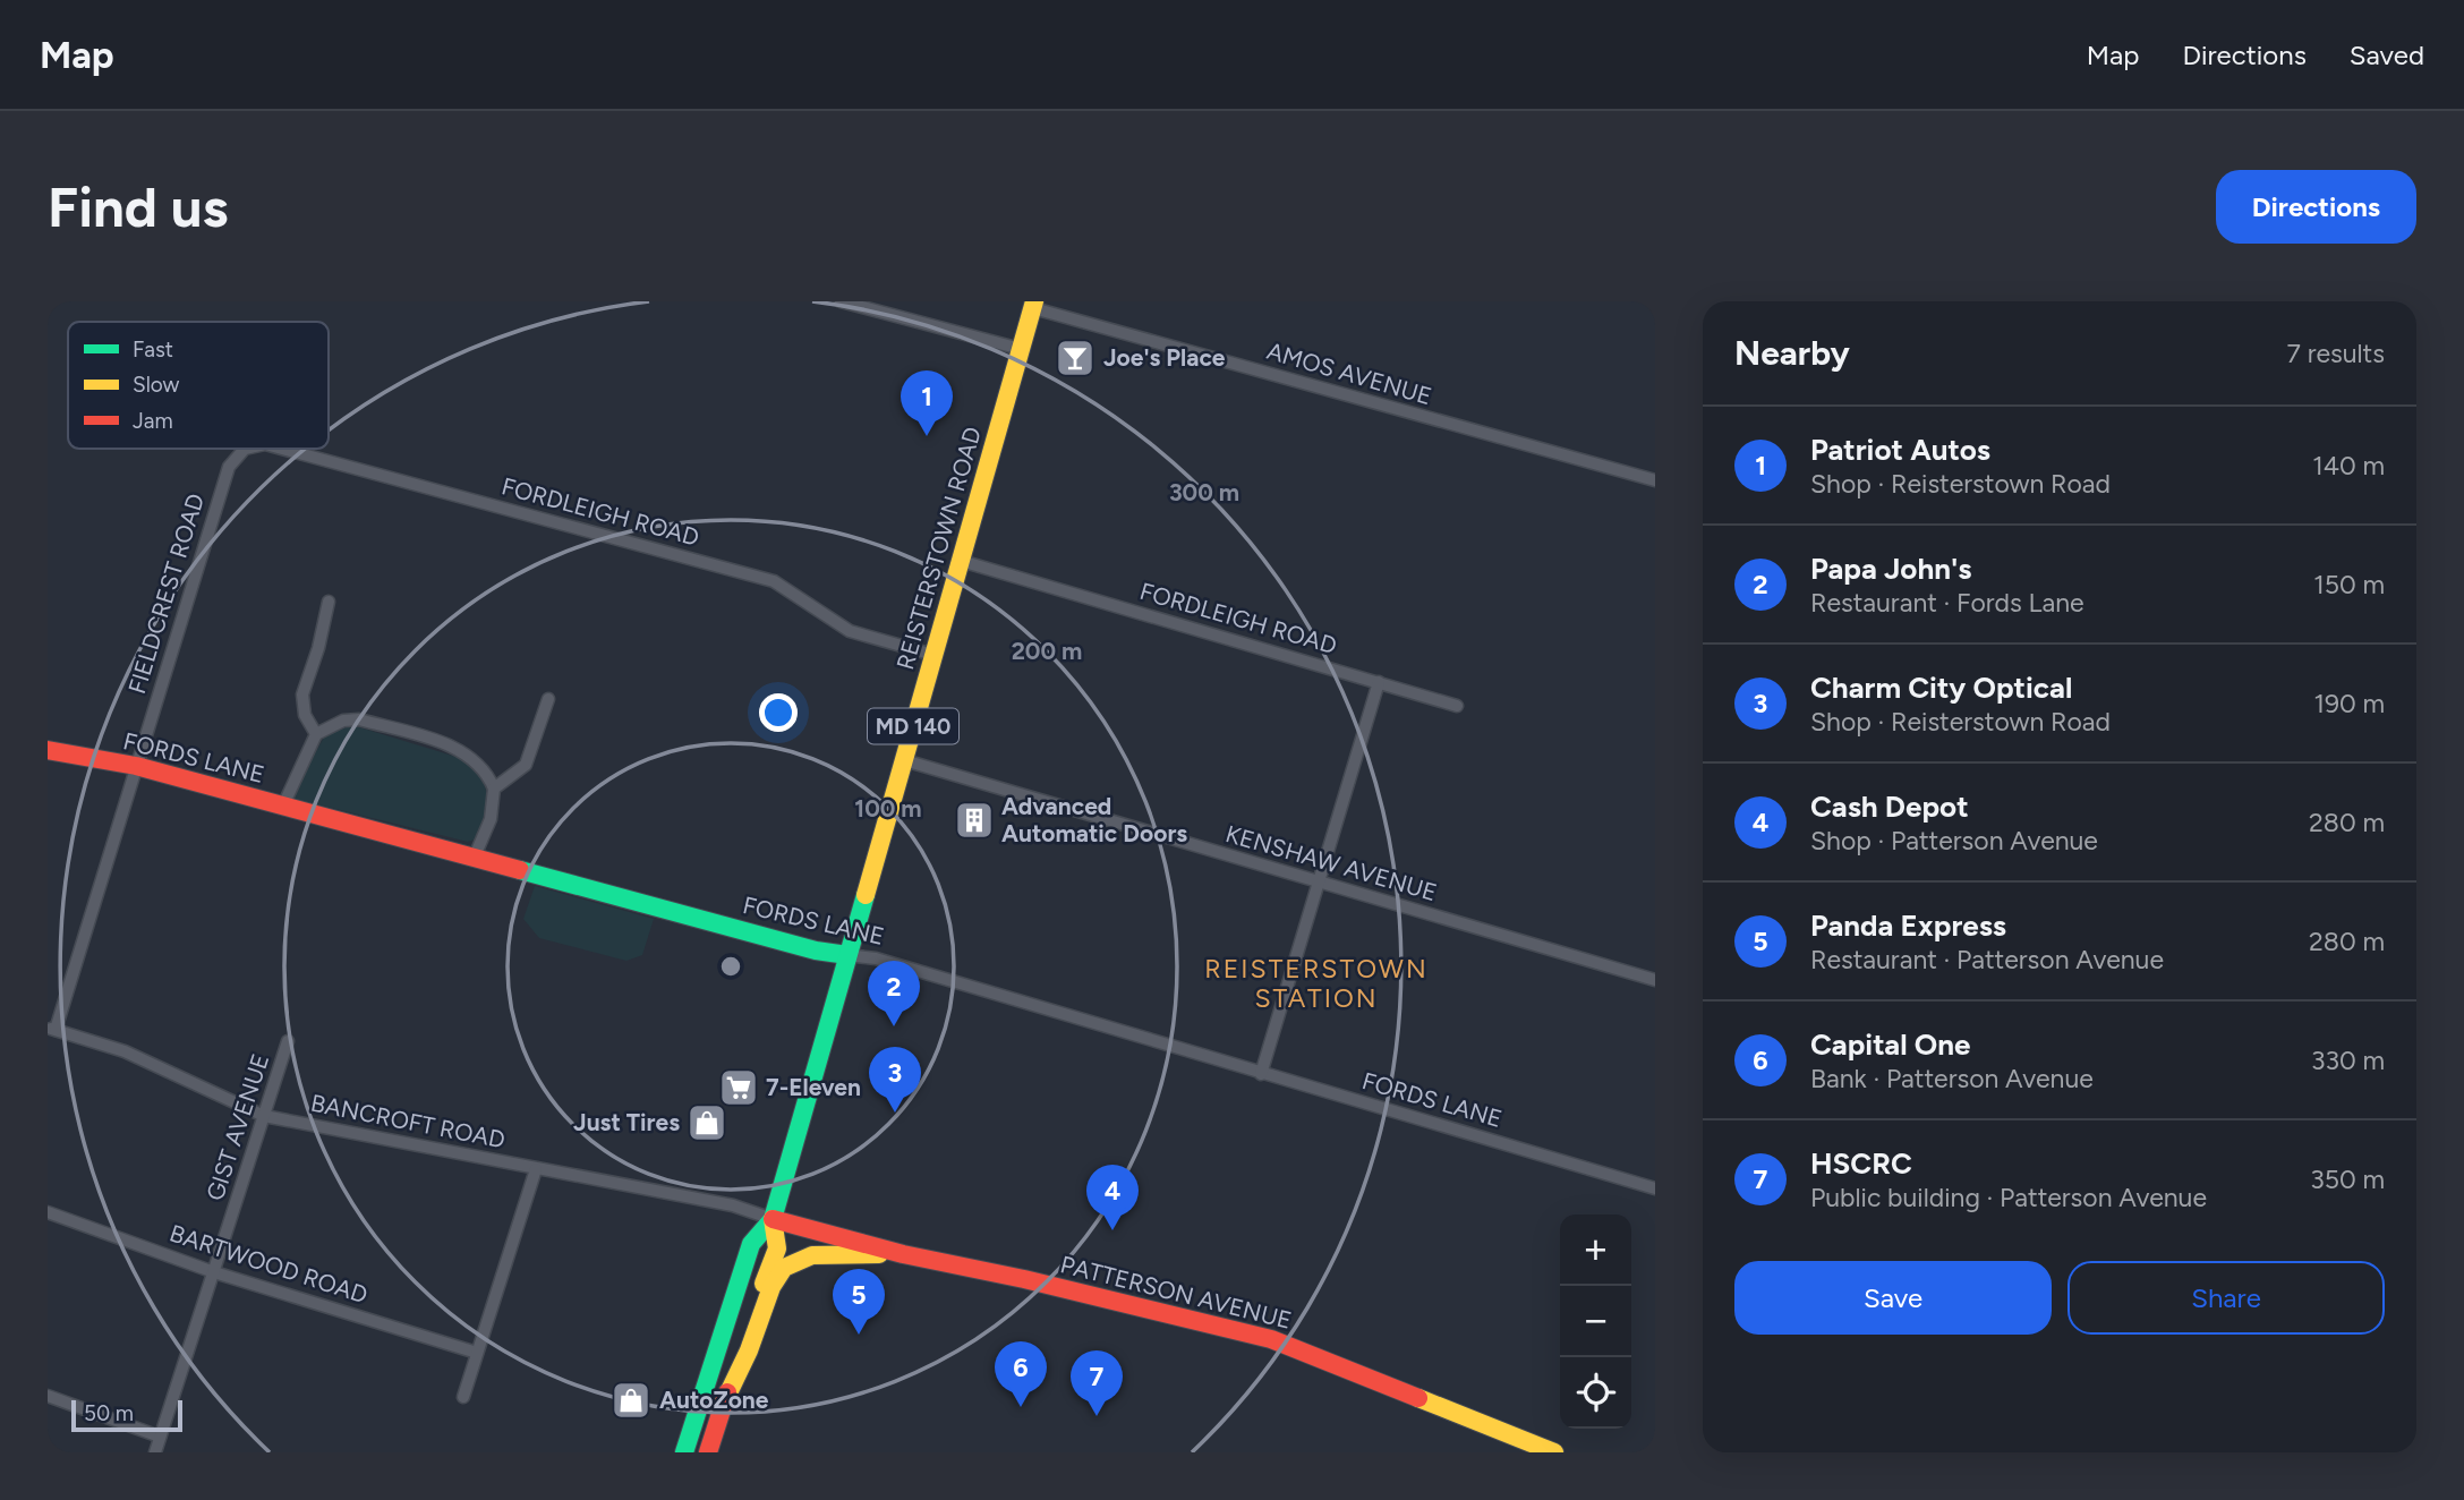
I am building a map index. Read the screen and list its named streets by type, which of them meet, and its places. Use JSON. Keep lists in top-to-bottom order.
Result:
{
  "streets": {
    "main road": [
      "REISTERSTOWN ROAD",
      "MD 140",
      "FORDS LANE",
      "PATTERSON AVENUE"
    ],
    "street": [
      "AMOS AVENUE",
      "FORDLEIGH ROAD",
      "FIELDCREST ROAD",
      "KENSHAW AVENUE",
      "BANCROFT ROAD",
      "GIST AVENUE",
      "BARTWOOD ROAD"
    ]
  },
  "crossings": [
    ["AMOS AVENUE", "REISTERSTOWN ROAD"],
    ["FORDLEIGH ROAD", "REISTERSTOWN ROAD"],
    ["REISTERSTOWN ROAD", "FORDS LANE"],
    ["REISTERSTOWN ROAD", "KENSHAW AVENUE"],
    ["REISTERSTOWN ROAD", "BANCROFT ROAD"],
    ["REISTERSTOWN ROAD", "PATTERSON AVENUE"],
    ["FIELDCREST ROAD", "FORDS LANE"],
    ["FIELDCREST ROAD", "BANCROFT ROAD"],
    ["BANCROFT ROAD", "GIST AVENUE"],
    ["BANCROFT ROAD", "PATTERSON AVENUE"],
    ["GIST AVENUE", "BARTWOOD ROAD"]
  ],
  "districts": ["REISTERSTOWN STATION"],
  "places": {
    "bar": ["Joe's Place"],
    "building": ["Advanced Automatic Doors"],
    "supermarket": ["7-Eleven"],
    "shop": ["Just Tires", "AutoZone"]
  },
  "legend": ["Fast", "Slow", "Jam"],
  "scale_bar": "50 m",
  "page": {
    "header": "Map",
    "nav": ["Map", "Directions", "Saved"],
    "buttons": [
      "Directions",
      ["Save", "Share"]
    ],
    "title": "Find us",
    "heading": ["Nearby", "7 results"],
    "pins": [
      "1",
      "2",
      "3",
      "4",
      "5",
      "6",
      "7"
    ],
    "list": [
      {
        "mark": "1",
        "name": "Patriot Autos",
        "note": "Shop · Reisterstown Road",
        "value": "140 m"
      },
      {
        "mark": "2",
        "name": "Papa John's",
        "note": "Restaurant · Fords Lane",
        "value": "150 m"
      },
      {
        "mark": "3",
        "name": "Charm City Optical",
        "note": "Shop · Reisterstown Road",
        "value": "190 m"
      },
      {
        "mark": "4",
        "name": "Cash Depot",
        "note": "Shop · Patterson Avenue",
        "value": "280 m"
      },
      {
        "mark": "5",
        "name": "Panda Express",
        "note": "Restaurant · Patterson Avenue",
        "value": "280 m"
      },
      {
        "mark": "6",
        "name": "Capital One",
        "note": "Bank · Patterson Avenue",
        "value": "330 m"
      },
      {
        "mark": "7",
        "name": "HSCRC",
        "note": "Public building · Patterson Avenue",
        "value": "350 m"
      }
    ],
    "map_buttons": ["+", "−"],
    "scale": "50 m"
  },
  "rings": ["300 m", "200 m", "100 m"]
}
